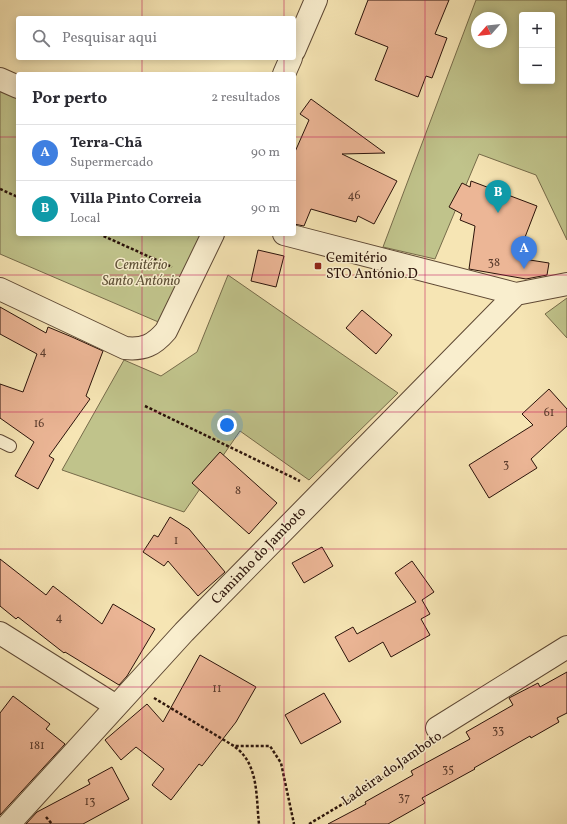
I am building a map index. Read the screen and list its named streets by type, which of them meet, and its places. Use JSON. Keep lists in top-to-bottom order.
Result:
{
  "streets": {
    "street": ["Caminho do Jamboto", "Ladeira do Jamboto"]
  },
  "parks": ["Cemitério Santo António"],
  "places": {
    "transit": ["Cemitério STO António D"]
  },
  "house_numbers": [
    "46",
    "38",
    "4",
    "61",
    "16",
    "3",
    "8",
    "1",
    "4",
    "11",
    "33",
    "181",
    "35",
    "37",
    "13"
  ],
  "north": "bottom left",
  "page": {
    "map_buttons": ["+", "−"],
    "search": "Pesquisar aqui",
    "heading": ["Por perto", "2 resultados"],
    "list": [
      {
        "mark": "A",
        "name": "Terra-Chã",
        "note": "Supermercado",
        "value": "90 m"
      },
      {
        "mark": "B",
        "name": "Villa Pinto Correia",
        "note": "Local",
        "value": "90 m"
      }
    ],
    "pins": ["B", "A"]
  }
}
